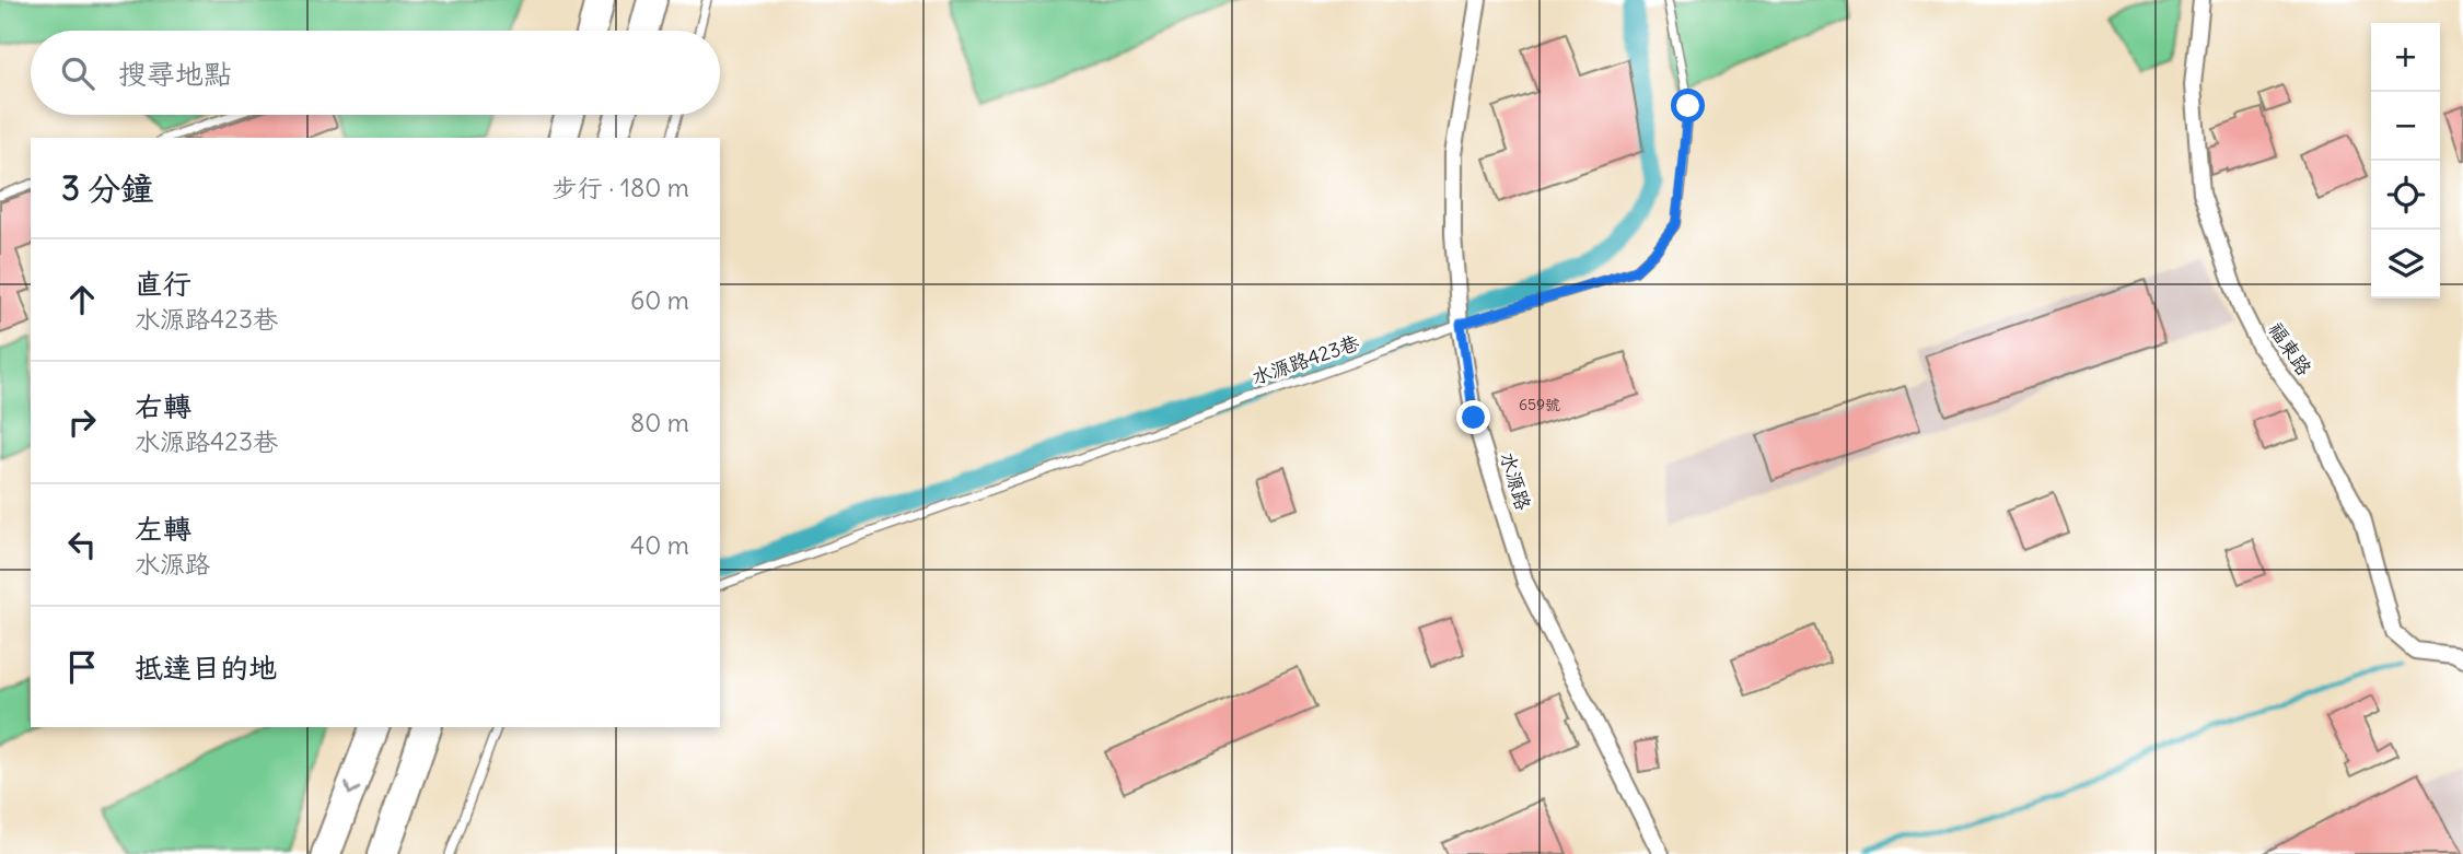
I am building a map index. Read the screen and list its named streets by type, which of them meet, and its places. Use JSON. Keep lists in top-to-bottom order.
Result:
{
  "streets": {
    "street": ["福東路", "水源路"],
    "lane": ["水源路423巷"]
  },
  "crossings": [
    ["水源路423巷", "水源路"]
  ],
  "house_numbers": ["659號"],
  "page": {
    "map_buttons": ["+", "−"],
    "search": "搜尋地點",
    "heading": ["3 分鐘", "步行 · 180 m"],
    "list": [
      ["直行", "水源路423巷", "60 m"],
      ["右轉", "水源路423巷", "80 m"],
      ["左轉", "水源路", "40 m"],
      "抵達目的地"
    ]
  }
}
